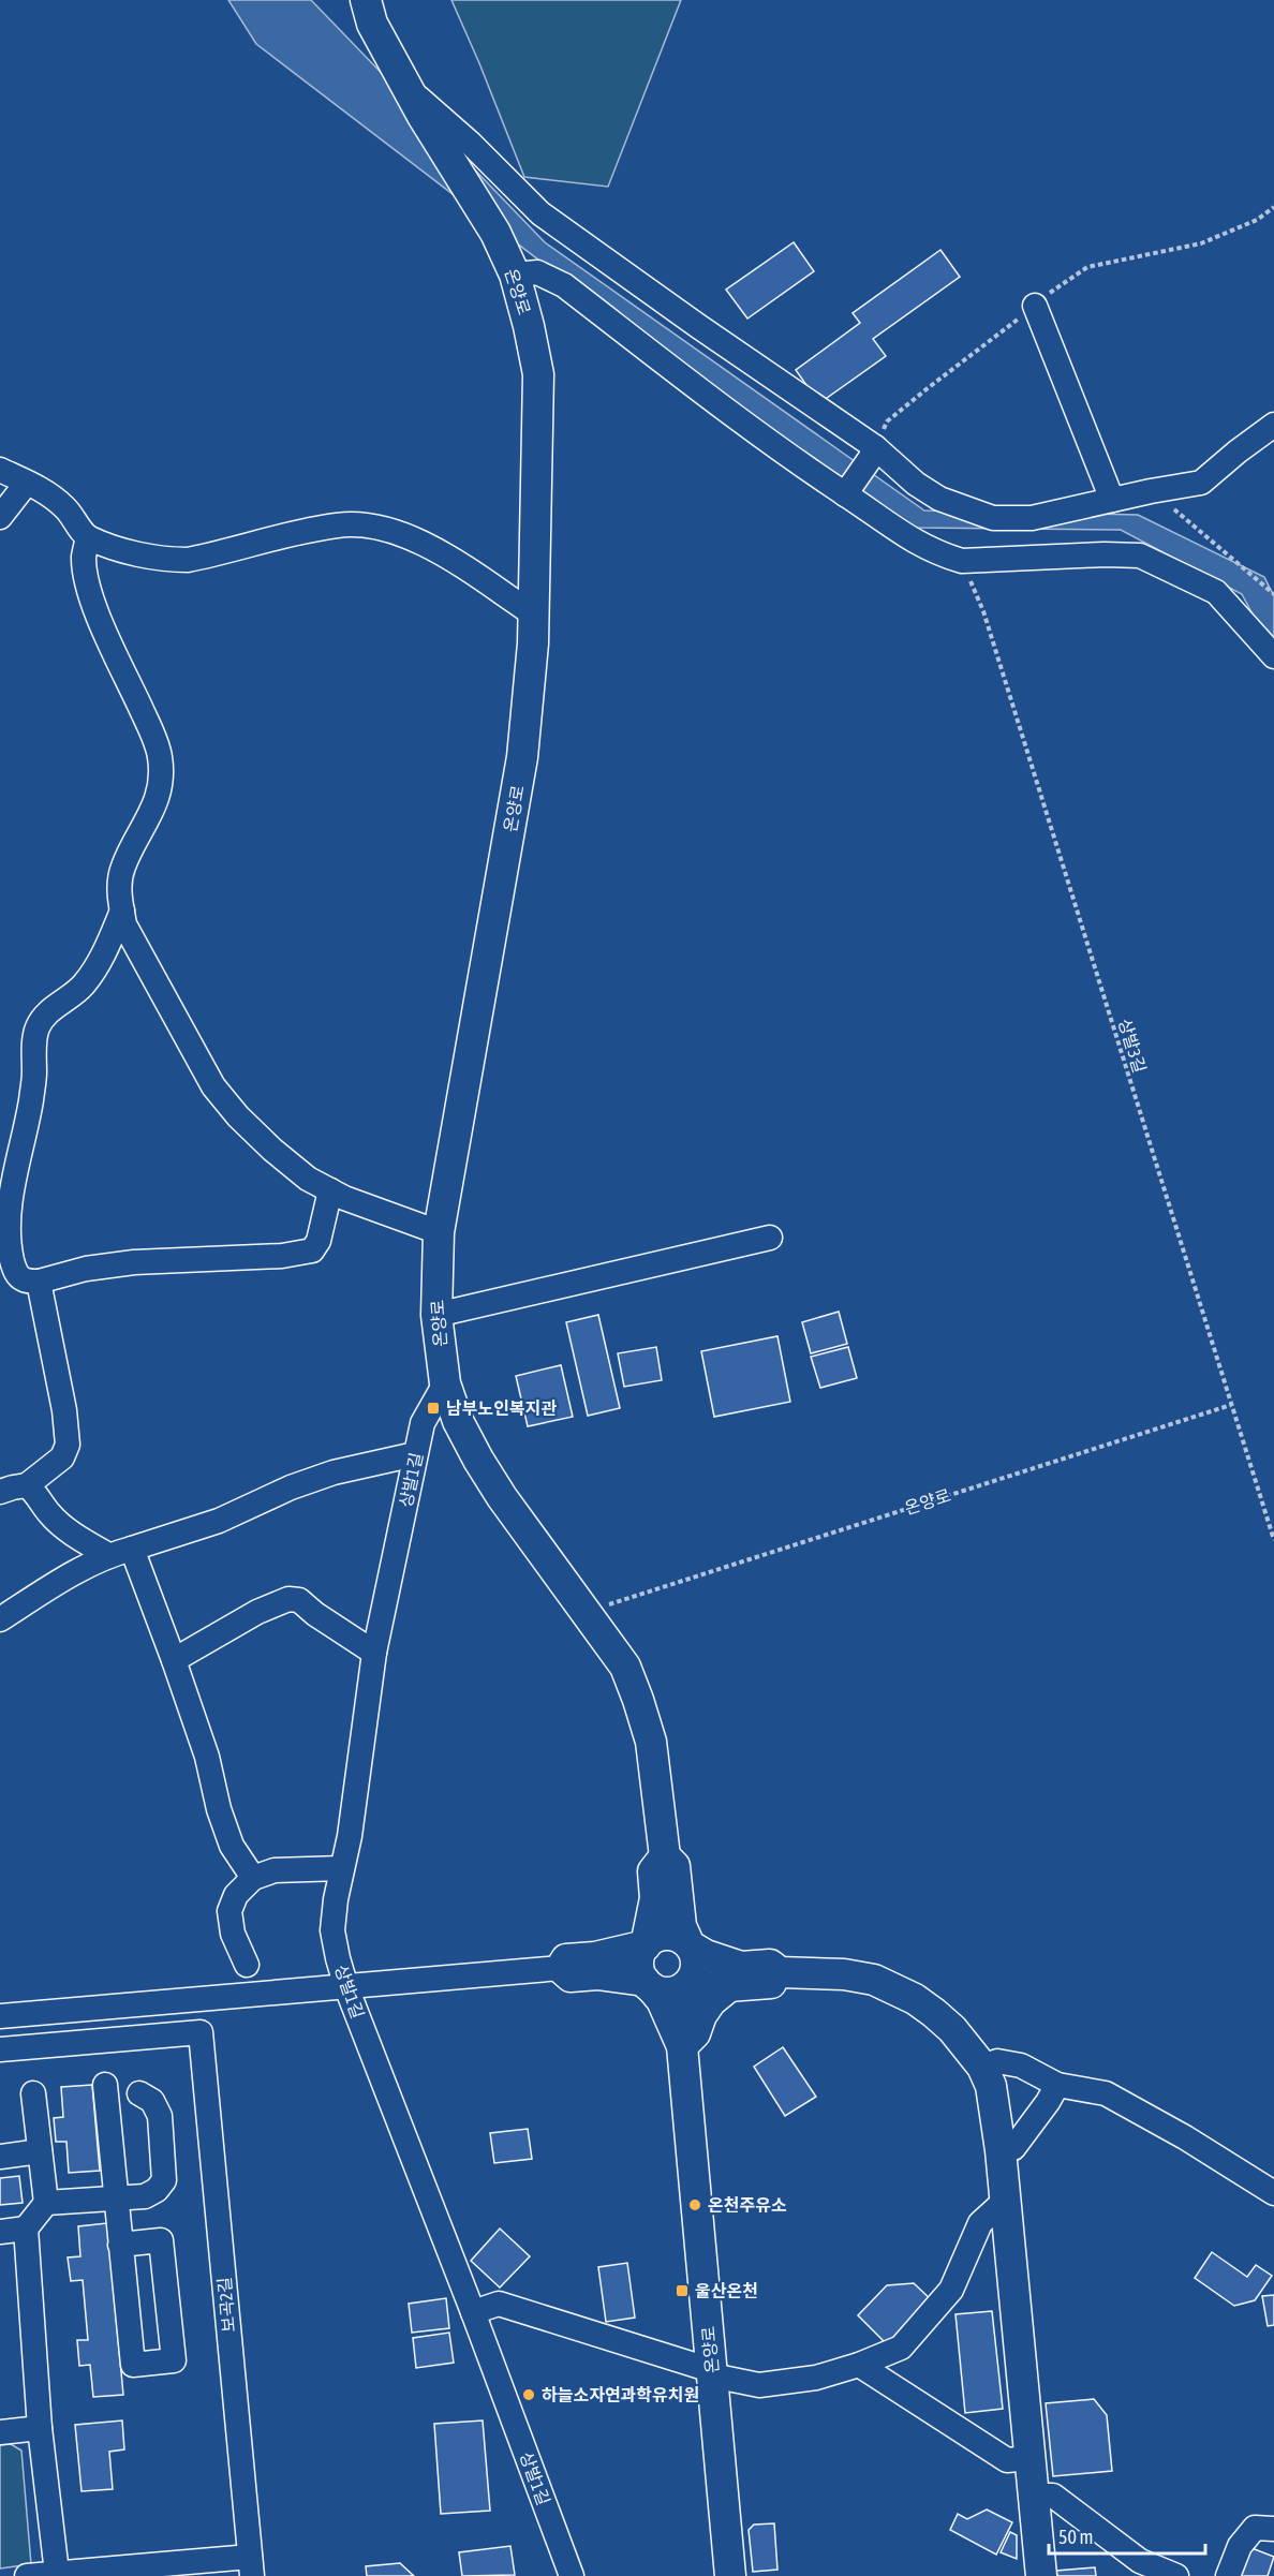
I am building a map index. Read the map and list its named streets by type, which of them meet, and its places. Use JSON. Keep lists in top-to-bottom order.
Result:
{
  "streets": {
    "main road": ["온양로"],
    "street": ["상발1길", "보곡2길"],
    "path": ["상발3길"]
  },
  "crossings": [
    ["온양로", "상발3길"],
    ["온양로", "상발1길"]
  ],
  "places": {
    "transit": ["남부노인복지관", "울산온천"],
    "other": ["온천주유소", "하늘소자연과학유치원"]
  },
  "scale_bar": "50 m"
}
